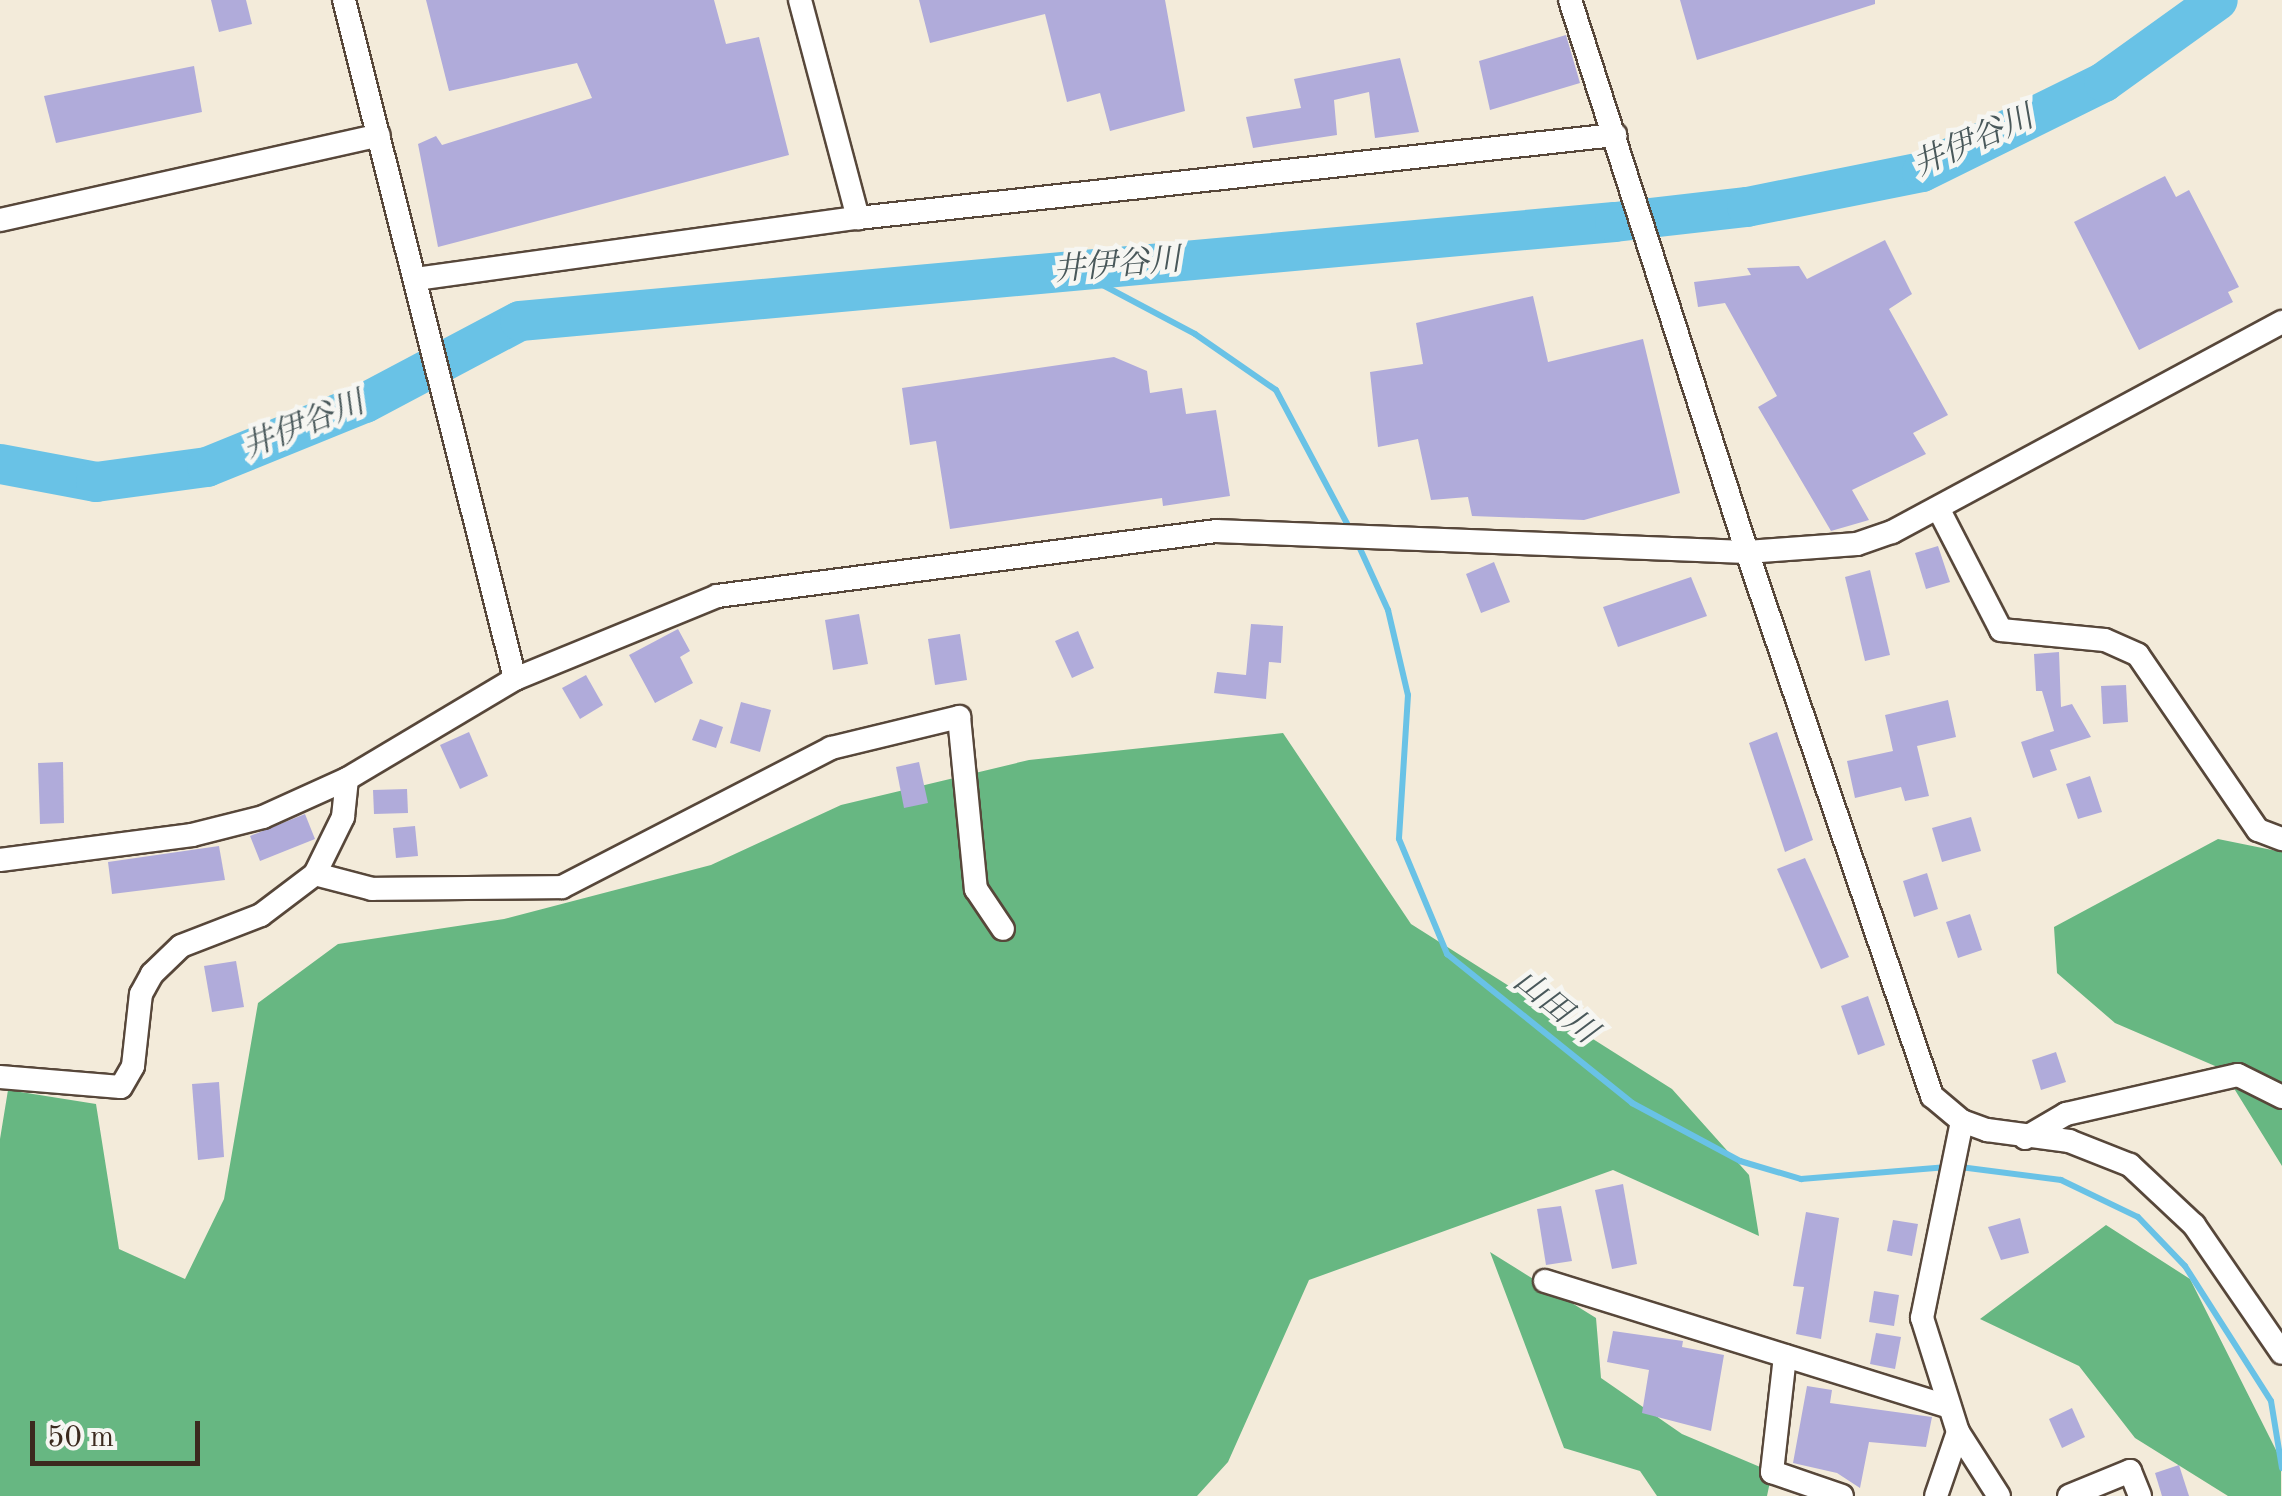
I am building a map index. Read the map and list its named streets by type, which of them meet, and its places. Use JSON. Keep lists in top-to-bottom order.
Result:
{
  "water": ["井伊谷川", "山田川"],
  "scale_bar": "50 m"
}
